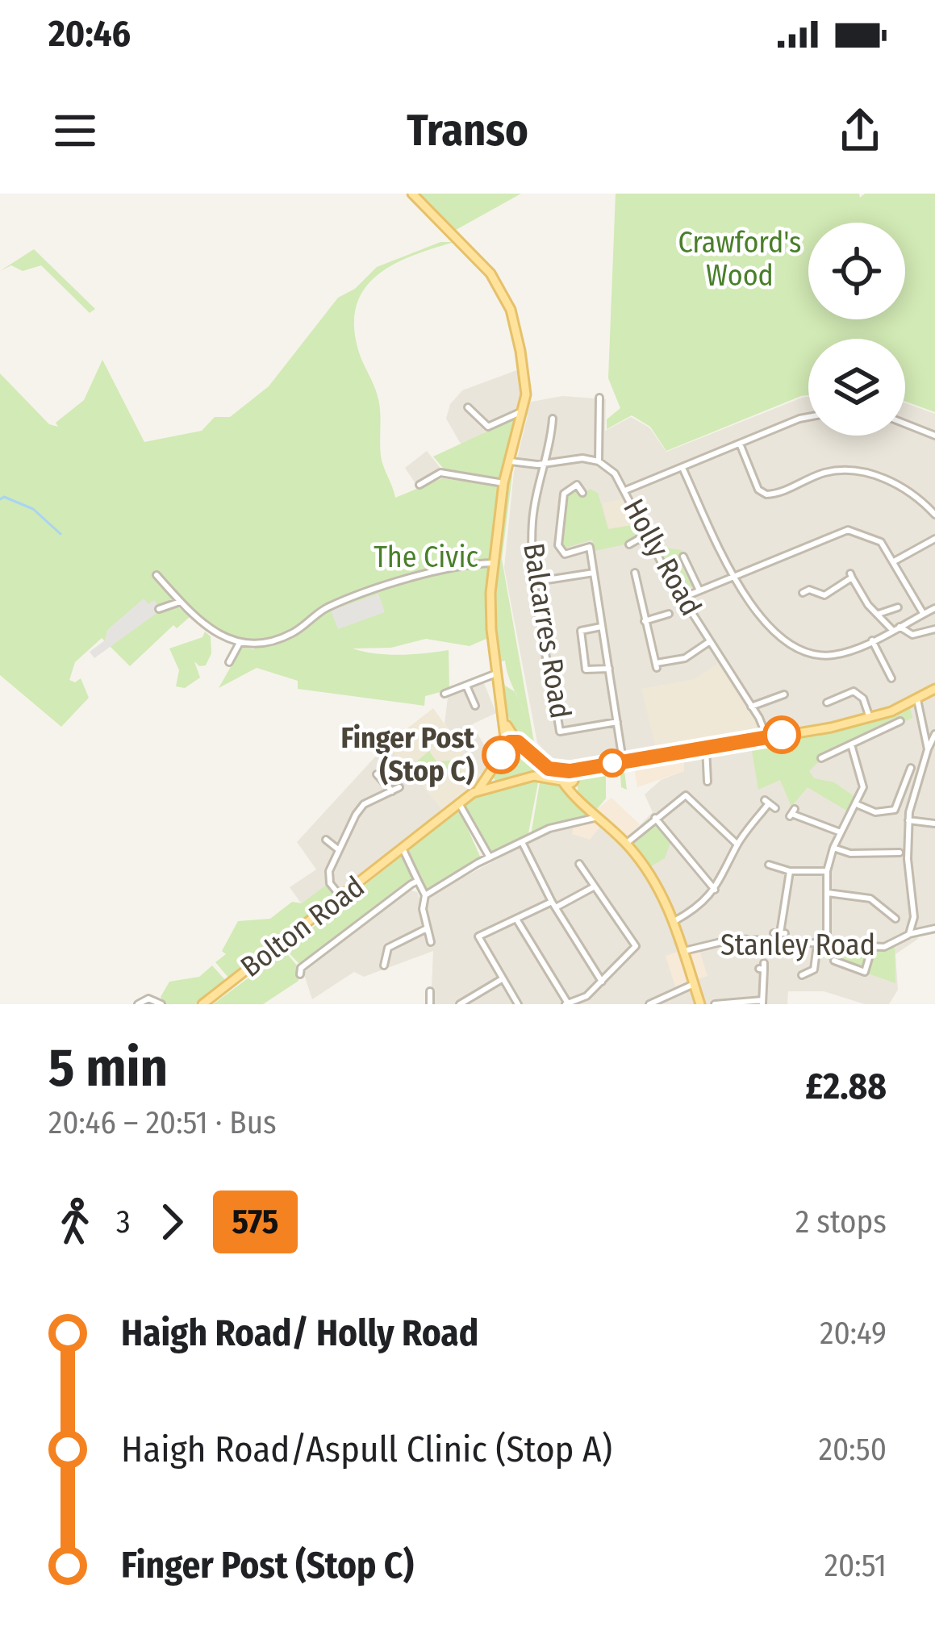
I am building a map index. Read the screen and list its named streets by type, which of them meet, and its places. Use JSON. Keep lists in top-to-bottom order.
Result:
{
  "streets": {
    "main road": ["Bolton Road"],
    "street": ["Holly Road", "Balcarres Road", "Stanley Road"]
  },
  "parks": ["Crawford's Wood", "The Civic"],
  "places": ["Finger Post (Stop C)"],
  "lines": ["bus line 575"],
  "page": {
    "status": "20:46",
    "header": "Transo",
    "heading": ["5 min", "20:46 – 20:51 · Bus", "£2.88"],
    "legs": ["3", "575", "2 stops"],
    "list": [
      {
        "name": "Haigh Road/ Holly Road",
        "value": "20:49"
      },
      {
        "name": "Haigh Road/Aspull Clinic (Stop A)",
        "value": "20:50"
      },
      {
        "name": "Finger Post (Stop C)",
        "value": "20:51"
      }
    ]
  }
}
